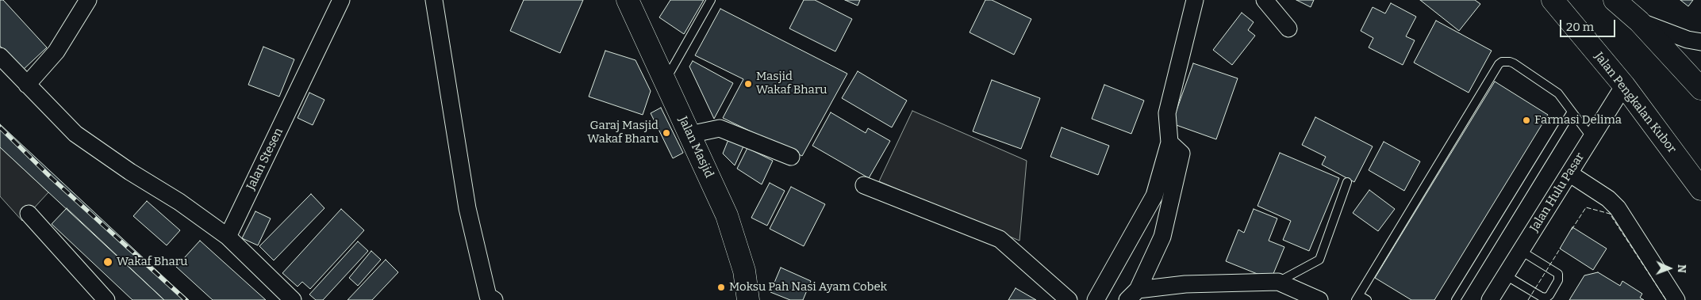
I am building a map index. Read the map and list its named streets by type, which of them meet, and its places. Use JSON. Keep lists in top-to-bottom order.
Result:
{
  "streets": {
    "main road": ["Jalan Pengkalan Kubor", "Jalan Masjid"],
    "street": ["Jalan Stesen", "Jalan Hulu Pasar"]
  },
  "crossings": [
    ["Jalan Pengkalan Kubor", "Jalan Hulu Pasar"]
  ],
  "places": [
    "Masjid Wakaf Bharu",
    "Farmasi Delima",
    "Garaj Masjid Wakaf Bharu",
    "Wakaf Bharu",
    "Moksu Pah Nasi Ayam Cobek"
  ],
  "scale_bar": "20 m",
  "north": "right"
}
